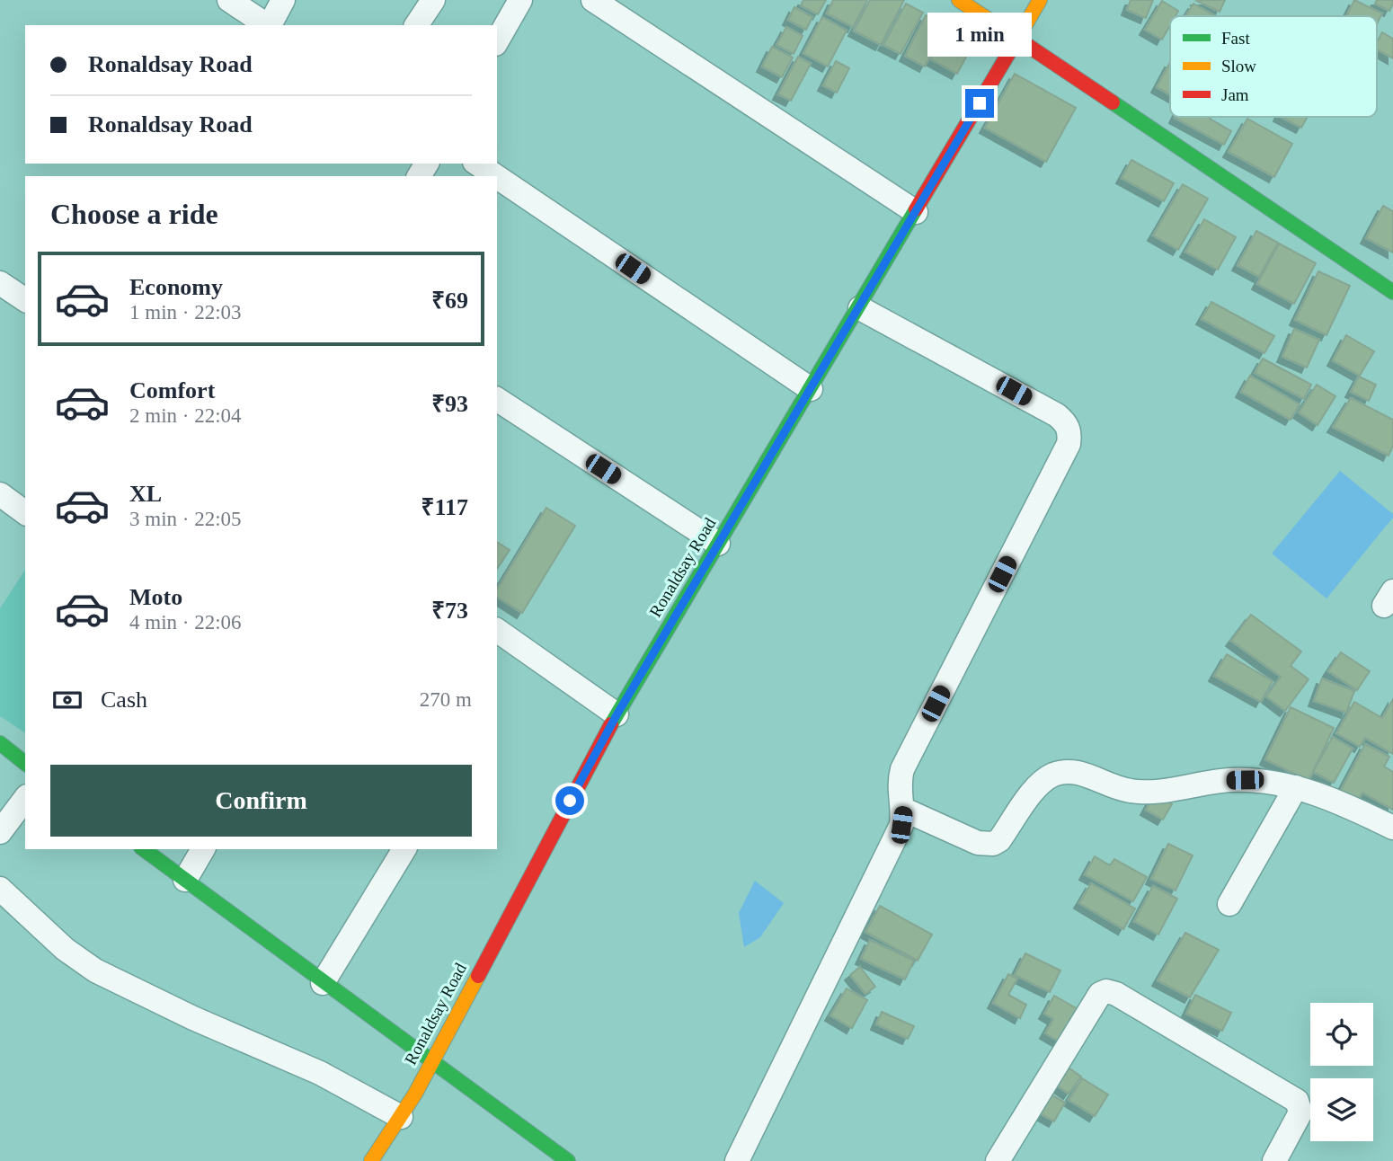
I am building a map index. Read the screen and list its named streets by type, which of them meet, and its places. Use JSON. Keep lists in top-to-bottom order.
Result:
{
  "streets": {
    "main road": ["Ronaldsay Road"]
  },
  "legend": ["Fast", "Slow", "Jam"],
  "page": {
    "bubble": "1 min",
    "banner": ["Ronaldsay Road", "Ronaldsay Road"],
    "heading": "Choose a ride",
    "list": [
      {
        "name": "Economy",
        "note": "1 min · 22:03",
        "value": "₹69"
      },
      {
        "name": "Comfort",
        "note": "2 min · 22:04",
        "value": "₹93"
      },
      {
        "name": "XL",
        "note": "3 min · 22:05",
        "value": "₹117"
      },
      {
        "name": "Moto",
        "note": "4 min · 22:06",
        "value": "₹73"
      }
    ],
    "pay": ["Cash", "270 m"],
    "buttons": "Confirm"
  }
}
